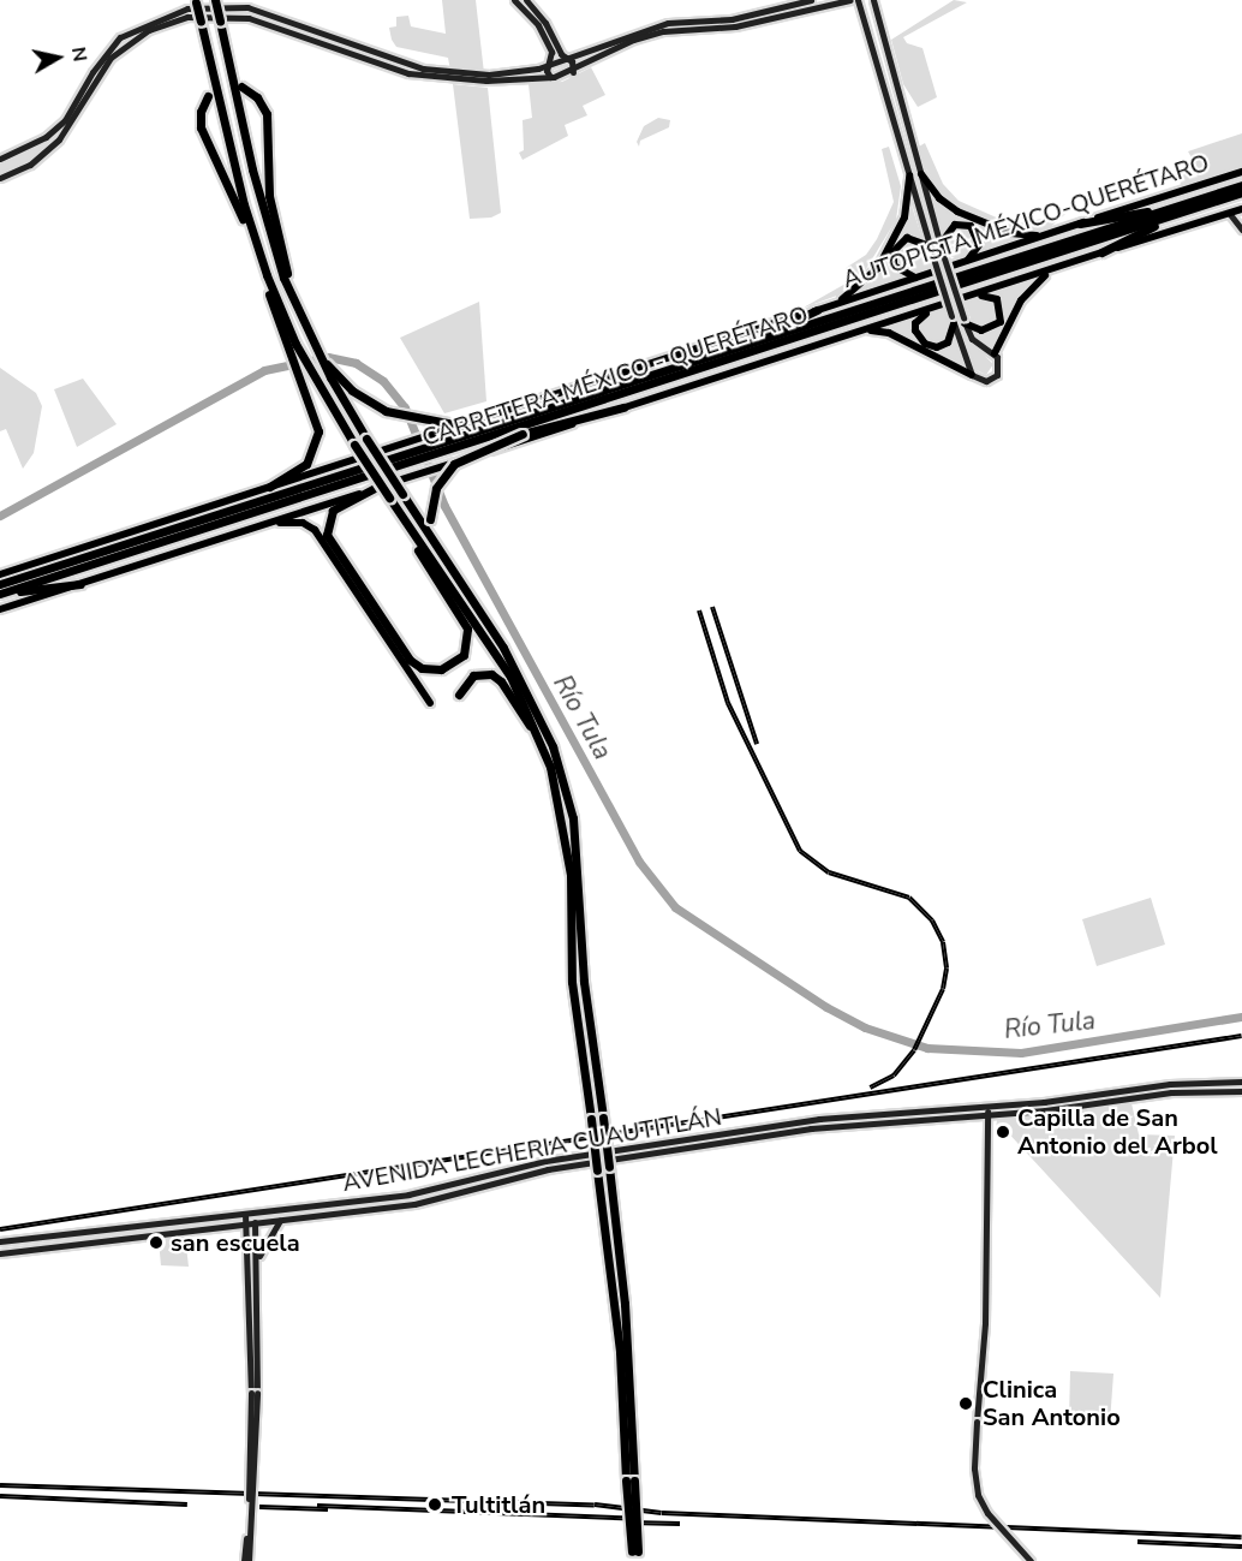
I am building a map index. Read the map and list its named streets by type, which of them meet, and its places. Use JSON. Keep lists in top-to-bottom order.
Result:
{
  "streets": {
    "highway": ["CARRETERA MÉXICO - QUERÉTARO"],
    "main road": ["AUTOPISTA MÉXICO-QUERÉTARO", "AVENIDA LECHERIA CUAUTITLÁN"]
  },
  "water": ["Río Tula"],
  "places": [
    "Capilla de San Antonio del Arbol",
    "san escuela",
    "Clinica San Antonio",
    "Tultitlán"
  ],
  "north": "right"
}
